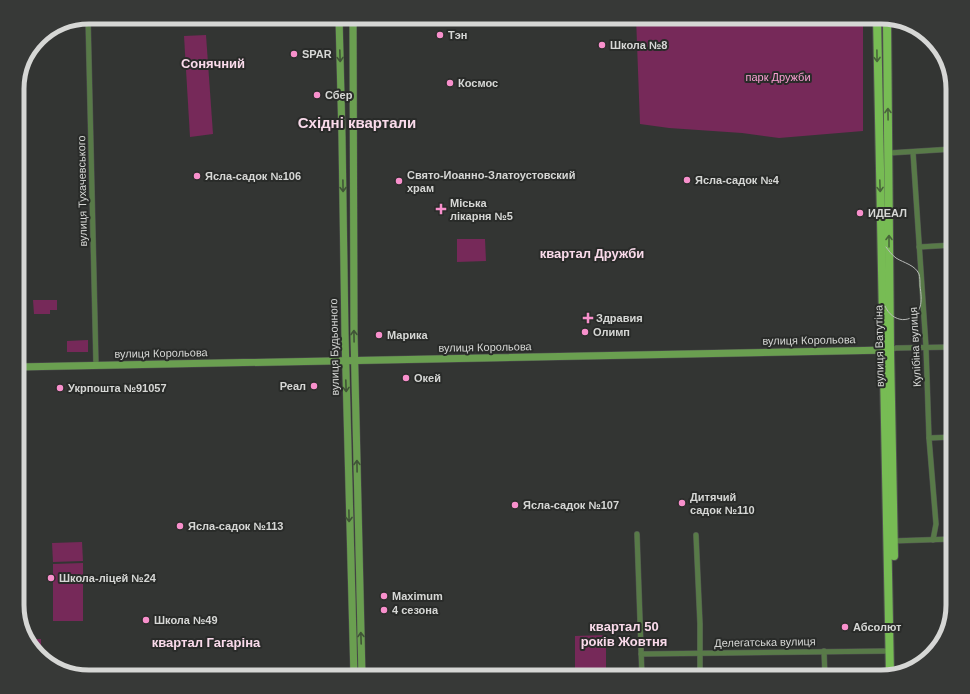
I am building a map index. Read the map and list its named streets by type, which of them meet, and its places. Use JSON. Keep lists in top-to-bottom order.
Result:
{
  "streets": {
    "main road": ["вулиця Корольова", "вулиця Ватутіна", "вулиця Будьонного"],
    "street": ["вулиця Тухачевського", "Кулібіна вулиця", "Делегатська вулиця"]
  },
  "crossings": [
    ["вулиця Тухачевського", "вулиця Корольова"],
    ["вулиця Корольова", "вулиця Ватутіна"],
    ["вулиця Корольова", "вулиця Будьонного"],
    ["вулиця Корольова", "Кулібіна вулиця"],
    ["вулиця Ватутіна", "Делегатська вулиця"]
  ],
  "districts": [
    "Сонячний",
    "Східні квартали",
    "квартал Дружби",
    "квартал 50 років Жовтня",
    "квартал Гагаріна"
  ],
  "parks": ["парк Дружби"],
  "places": {
    "other": [
      "Тэн",
      "Школа №8",
      "SPAR",
      "Космос",
      "Сбер",
      "Ясла-садок №106",
      "Ясла-садок №4",
      "Свято-Иоанно-Златоустовский храм",
      "ИДЕАЛ",
      "Олимп",
      "Марика",
      "Окей",
      "Реал",
      "Укрпошта №91057",
      "Дитячий садок №110",
      "Ясла-садок №107",
      "Ясла-садок №113",
      "Школа-ліцей №24",
      "Maximum",
      "4 сезона",
      "Школа №49",
      "Абсолют"
    ],
    "health": ["Міська лікарня №5", "Здравия"]
  }
}
